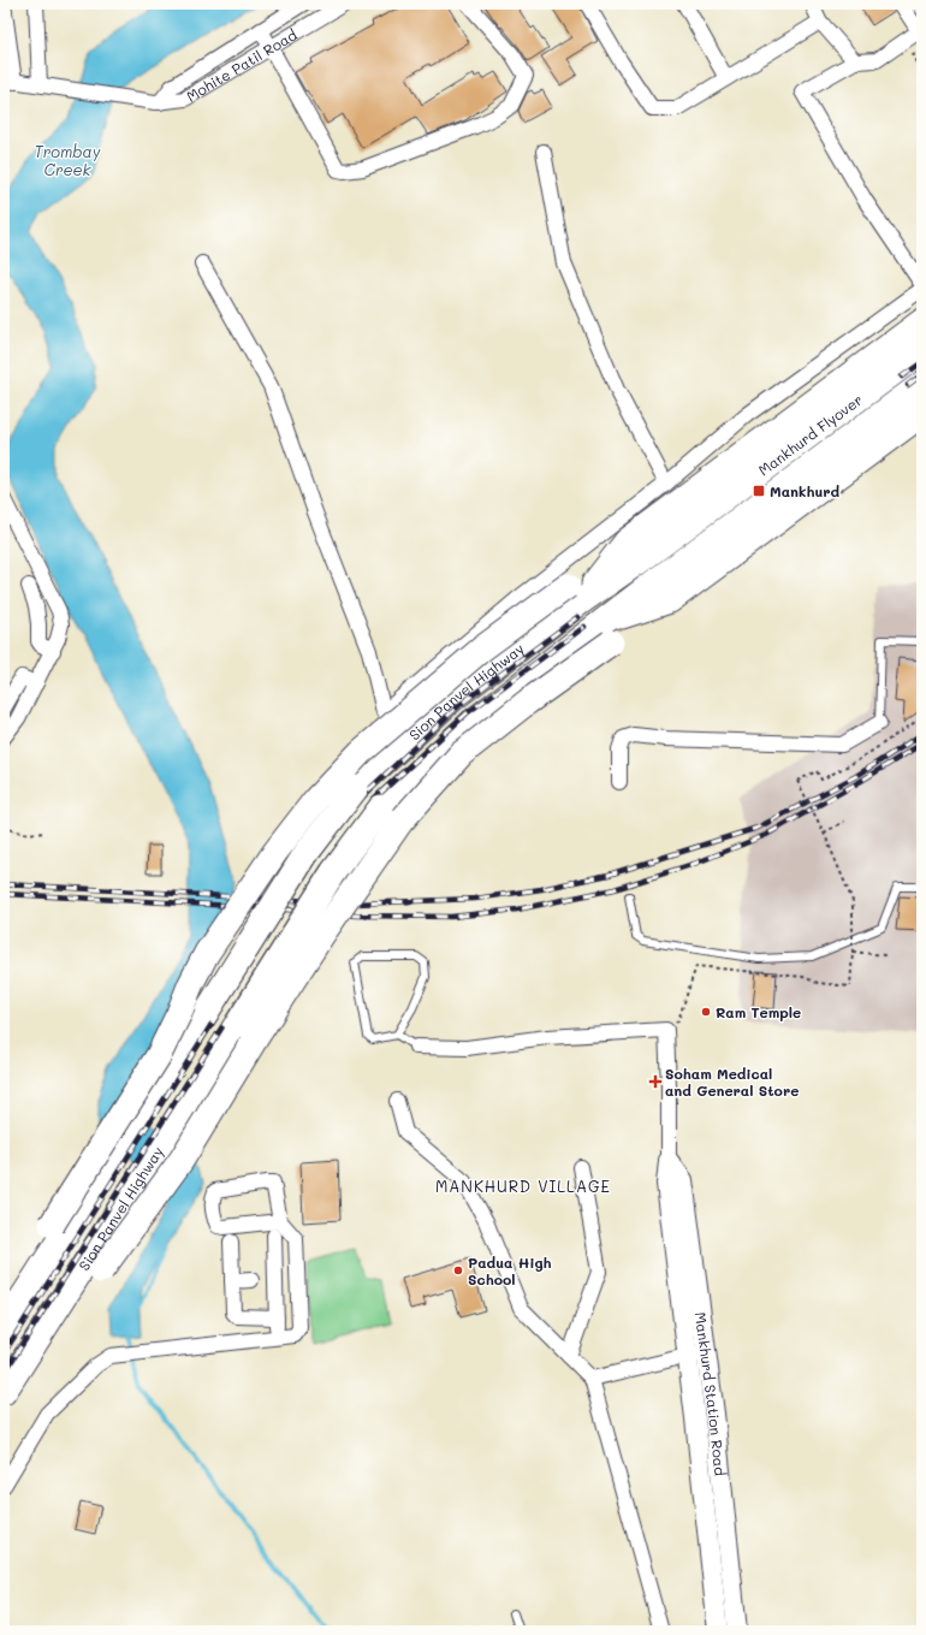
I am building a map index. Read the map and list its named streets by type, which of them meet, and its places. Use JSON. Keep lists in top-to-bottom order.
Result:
{
  "streets": {
    "highway": ["Mankhurd Flyover", "Sion Panvel Highway"],
    "street": ["Mohite Patil Road", "Mankhurd Station Road"]
  },
  "districts": ["MANKHURD VILLAGE"],
  "water": ["Trombay Creek"],
  "places": {
    "transit": ["Mankhurd"],
    "other": ["Ram Temple", "Padua High School"],
    "health": ["Soham Medical and General Store"]
  }
}
